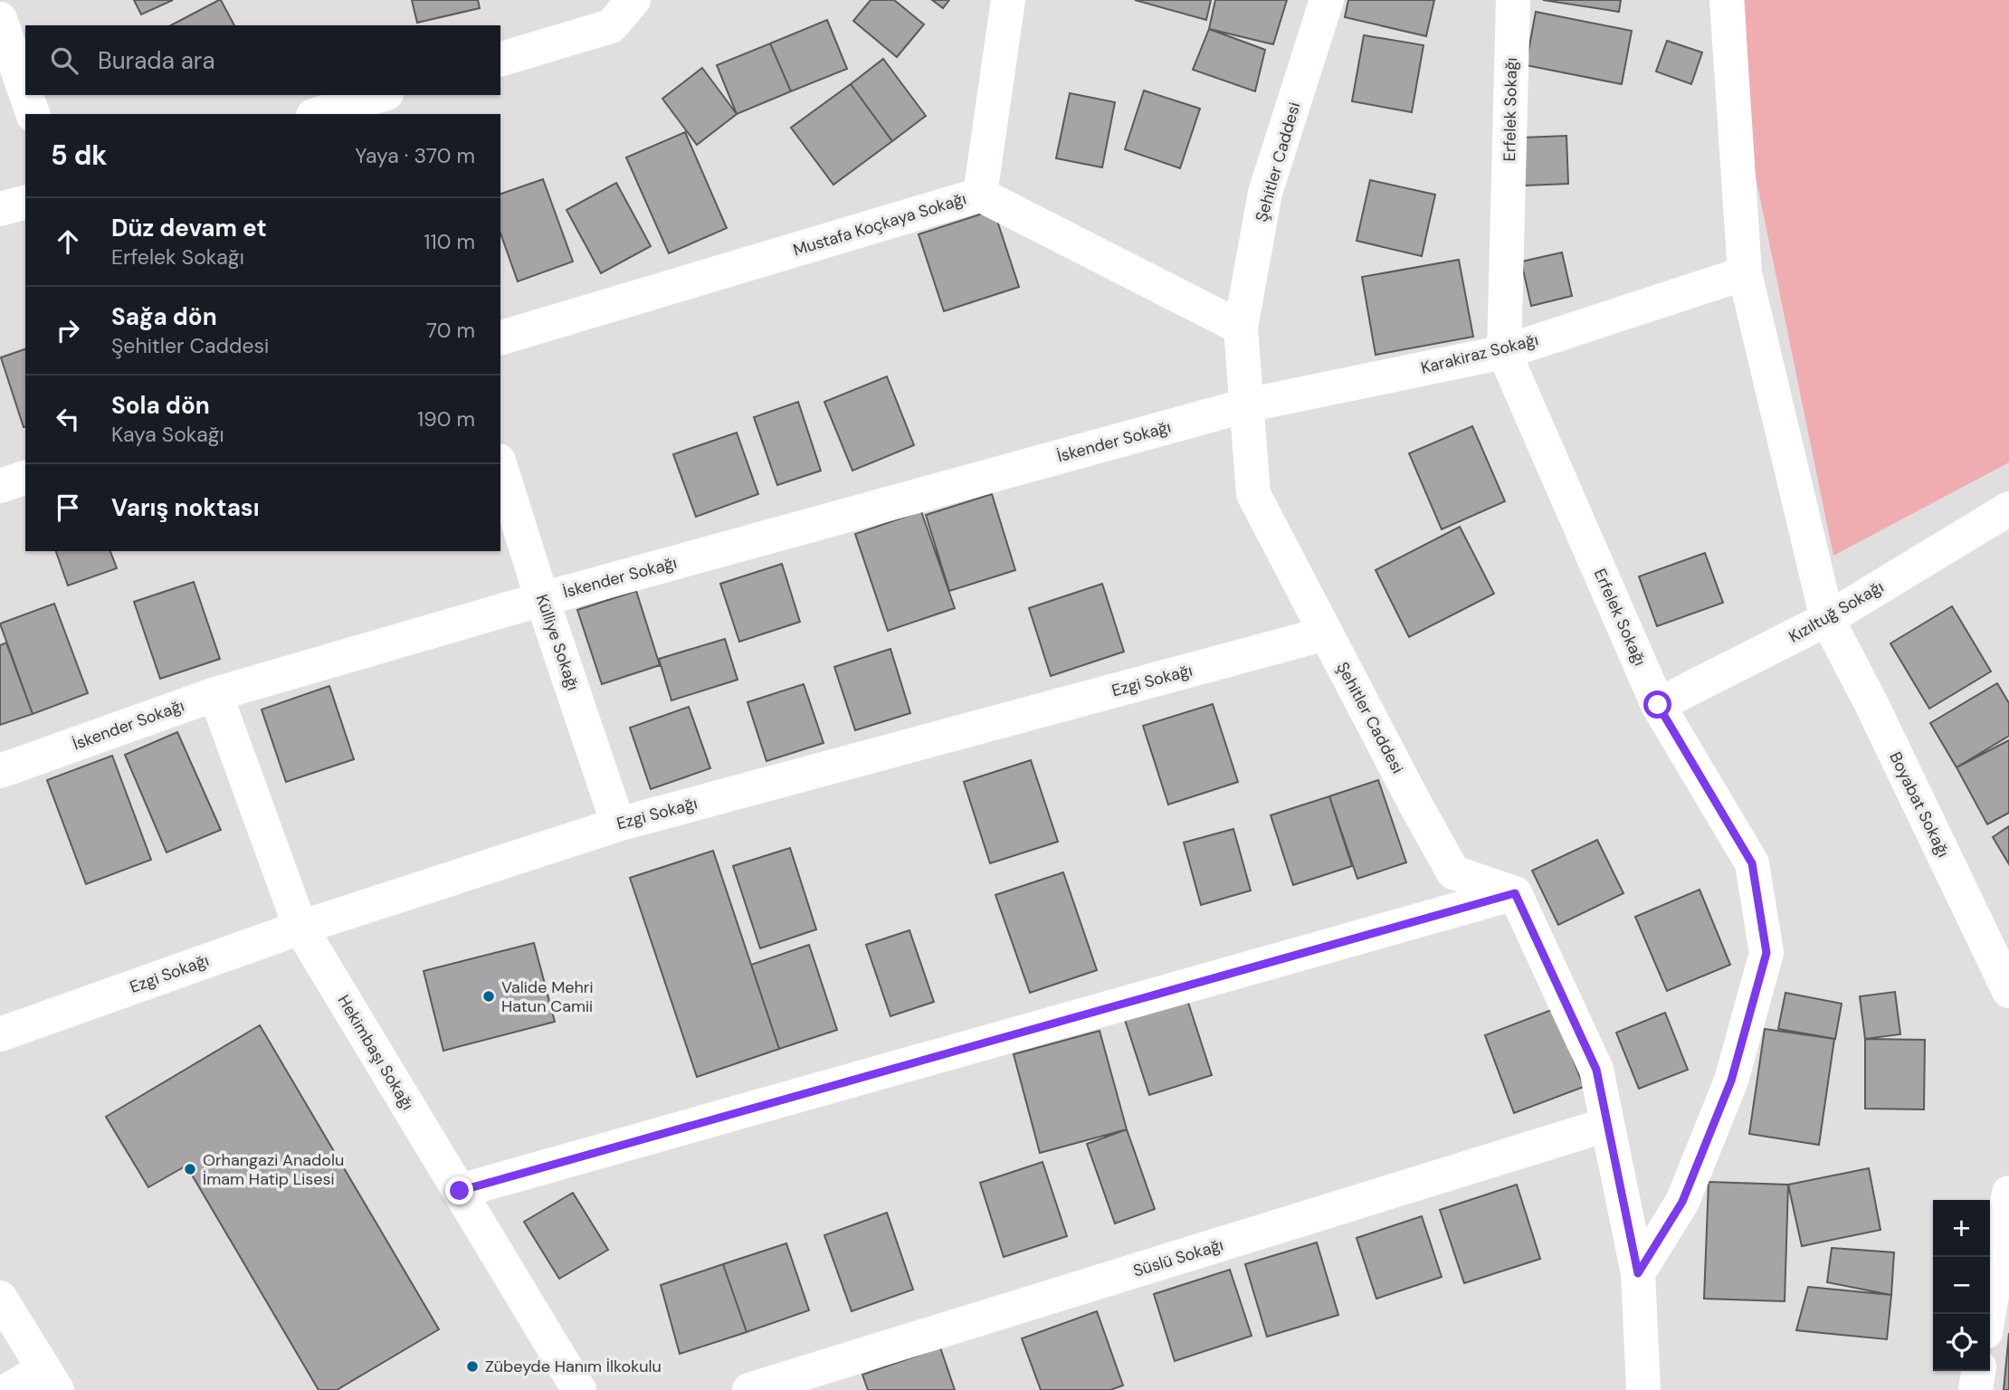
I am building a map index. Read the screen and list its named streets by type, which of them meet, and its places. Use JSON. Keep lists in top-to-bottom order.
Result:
{
  "streets": {
    "street": [
      "Erfelek Sokağı",
      "Şehitler Caddesi",
      "Mustafa Koçkaya Sokağı",
      "Karakiraz Sokağı",
      "İskender Sokağı",
      "Kızıltuğ Sokağı",
      "Külliye Sokağı",
      "Ezgi Sokağı",
      "Boyabat Sokağı",
      "Hekimbaşı Sokağı",
      "Süslü Sokağı"
    ]
  },
  "crossings": [
    ["Erfelek Sokağı", "Karakiraz Sokağı"],
    ["Erfelek Sokağı", "Kızıltuğ Sokağı"],
    ["Şehitler Caddesi", "Mustafa Koçkaya Sokağı"],
    ["Şehitler Caddesi", "Karakiraz Sokağı"],
    ["Şehitler Caddesi", "İskender Sokağı"],
    ["Şehitler Caddesi", "Ezgi Sokağı"],
    ["Karakiraz Sokağı", "İskender Sokağı"],
    ["Karakiraz Sokağı", "Boyabat Sokağı"],
    ["İskender Sokağı", "Külliye Sokağı"],
    ["İskender Sokağı", "Hekimbaşı Sokağı"],
    ["Kızıltuğ Sokağı", "Boyabat Sokağı"],
    ["Külliye Sokağı", "Ezgi Sokağı"],
    ["Ezgi Sokağı", "Hekimbaşı Sokağı"]
  ],
  "places": ["Valide Mehri Hatun Camii", "Orhangazi Anadolu İmam Hatip Lisesi", "Zübeyde Hanım İlkokulu"],
  "page": {
    "search": "Burada ara",
    "heading": ["5 dk", "Yaya · 370 m"],
    "list": [
      ["Düz devam et", "Erfelek Sokağı", "110 m"],
      ["Sağa dön", "Şehitler Caddesi", "70 m"],
      ["Sola dön", "Kaya Sokağı", "190 m"],
      "Varış noktası"
    ],
    "map_buttons": ["+", "−"]
  }
}
